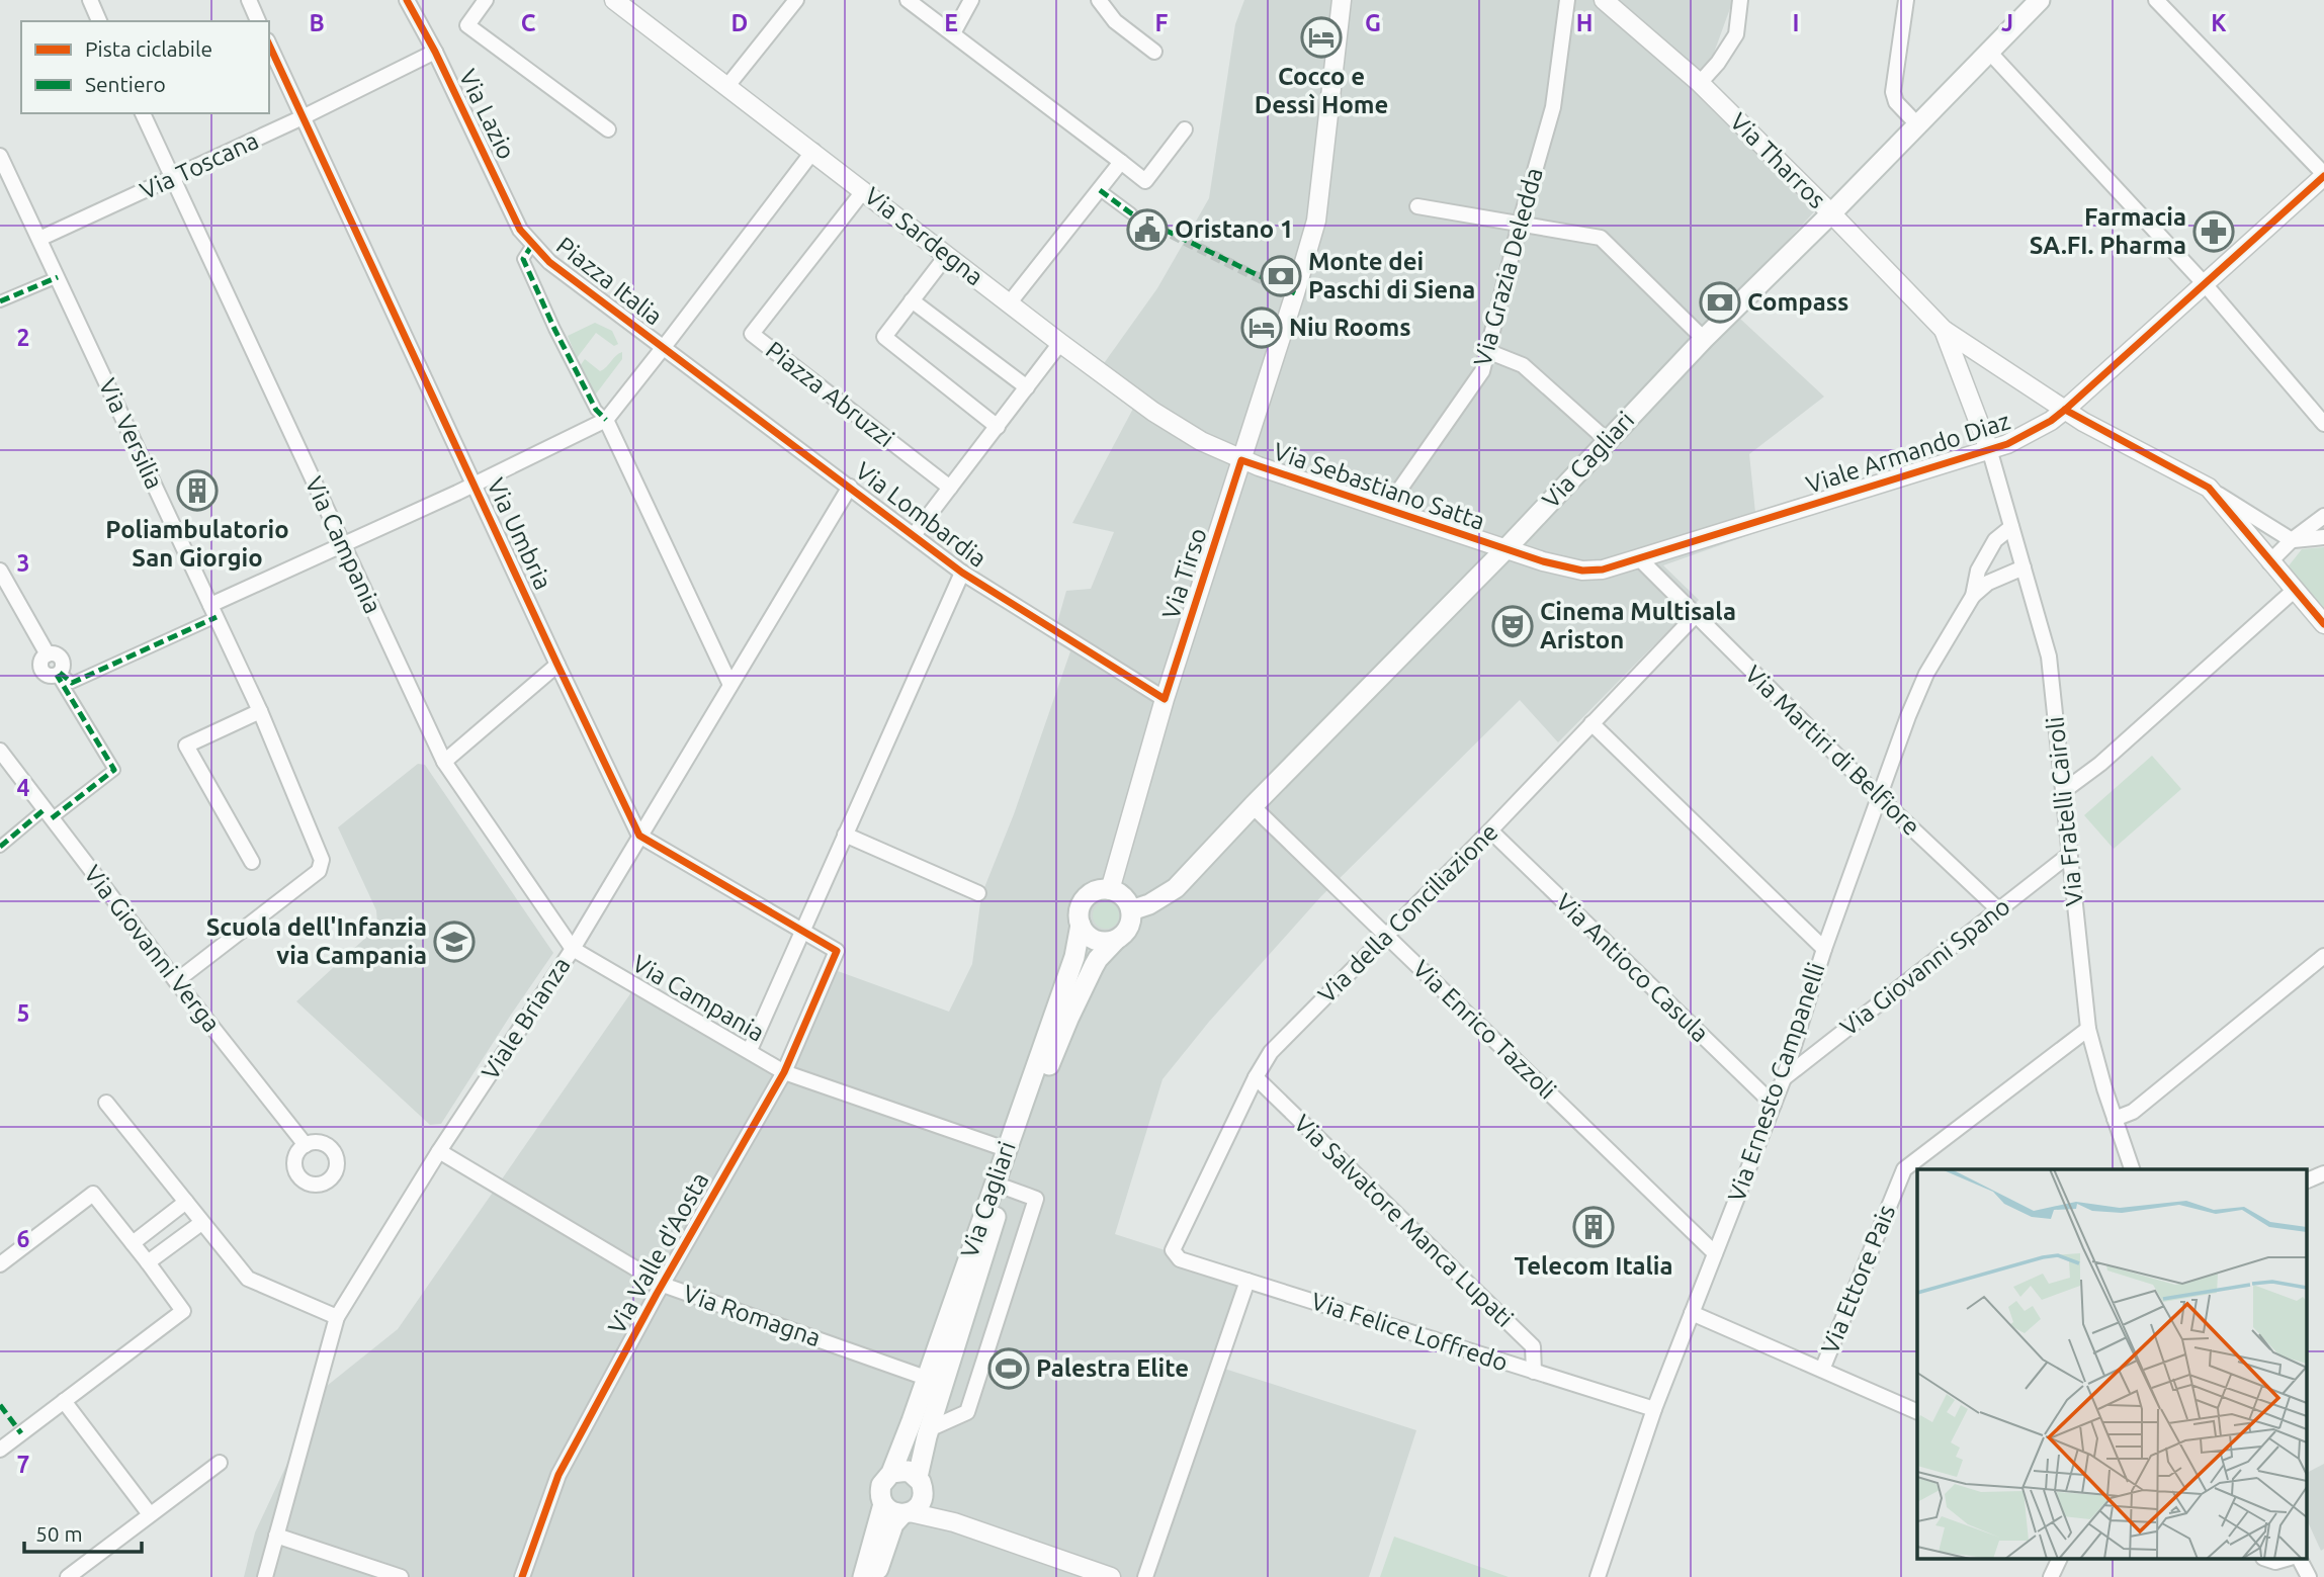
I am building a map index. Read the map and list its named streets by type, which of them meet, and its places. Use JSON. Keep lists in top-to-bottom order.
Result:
{
  "streets": {
    "main road": ["Via Cagliari"],
    "street": [
      "Via Lazio",
      "Via Tharros",
      "Via Toscana",
      "Via Sardegna",
      "Via Grazia Deledda",
      "Piazza Italia",
      "Piazza Abruzzi",
      "Via Versilia",
      "Viale Armando Diaz",
      "Via Sebastiano Satta",
      "Via Lombardia",
      "Via Umbria",
      "Via Campania",
      "Via Tirso",
      "Via Martiri di Belfiore",
      "Via Fratelli Cairoli",
      "Via della Conciliazione",
      "Via Giovanni Verga",
      "Via Giovanni Spano",
      "Via Antioco Casula",
      "Viale Brianza",
      "Via Enrico Tazzoli",
      "Via Ernesto Campanelli",
      "Via Salvatore Manca Lupati",
      "Via Valle d'Aosta",
      "Via Ettore Pais",
      "Via Romagna",
      "Via Felice Loffredo"
    ]
  },
  "crossings": [
    ["Via Lazio", "Via Toscana"],
    ["Via Lazio", "Piazza Italia"],
    ["Via Tharros", "Viale Armando Diaz"],
    ["Via Tharros", "Via Cagliari"],
    ["Via Tharros", "Via Fratelli Cairoli"],
    ["Via Toscana", "Via Versilia"],
    ["Via Toscana", "Via Umbria"],
    ["Via Toscana", "Via Campania"],
    ["Via Sardegna", "Piazza Abruzzi"],
    ["Via Sardegna", "Via Sebastiano Satta"],
    ["Via Sardegna", "Via Tirso"],
    ["Via Grazia Deledda", "Via Sebastiano Satta"],
    ["Piazza Italia", "Via Lombardia"],
    ["Via Versilia", "Via Giovanni Verga"],
    ["Viale Armando Diaz", "Via Cagliari"],
    ["Viale Armando Diaz", "Via Sebastiano Satta"],
    ["Viale Armando Diaz", "Via Martiri di Belfiore"],
    ["Viale Armando Diaz", "Via Fratelli Cairoli"],
    ["Via Cagliari", "Via Sebastiano Satta"],
    ["Via Cagliari", "Via Campania"],
    ["Via Cagliari", "Via Tirso"],
    ["Via Cagliari", "Via Enrico Tazzoli"],
    ["Via Cagliari", "Via Romagna"],
    ["Via Sebastiano Satta", "Via Tirso"],
    ["Via Lombardia", "Via Tirso"],
    ["Via Lombardia", "Viale Brianza"],
    ["Via Umbria", "Viale Brianza"],
    ["Via Campania", "Viale Brianza"],
    ["Via Campania", "Via Valle d'Aosta"],
    ["Via Martiri di Belfiore", "Via della Conciliazione"],
    ["Via Martiri di Belfiore", "Via Giovanni Spano"],
    ["Via Martiri di Belfiore", "Via Ernesto Campanelli"],
    ["Via Fratelli Cairoli", "Via Giovanni Spano"],
    ["Via Fratelli Cairoli", "Via Ernesto Campanelli"],
    ["Via Fratelli Cairoli", "Via Ettore Pais"],
    ["Via della Conciliazione", "Via Antioco Casula"],
    ["Via della Conciliazione", "Via Enrico Tazzoli"],
    ["Via della Conciliazione", "Via Salvatore Manca Lupati"],
    ["Via della Conciliazione", "Via Felice Loffredo"],
    ["Via Giovanni Spano", "Via Ernesto Campanelli"],
    ["Via Antioco Casula", "Via Ernesto Campanelli"],
    ["Viale Brianza", "Via Romagna"],
    ["Via Enrico Tazzoli", "Via Ernesto Campanelli"],
    ["Via Ernesto Campanelli", "Via Felice Loffredo"],
    ["Via Salvatore Manca Lupati", "Via Felice Loffredo"],
    ["Via Valle d'Aosta", "Via Romagna"]
  ],
  "places": {
    "hotel": ["Cocco e Dessì Home", "Niu Rooms"],
    "public building": ["Oristano 1"],
    "pharmacy": ["Farmacia SA.FI. Pharma"],
    "bank": ["Monte dei Paschi di Siena", "Compass"],
    "building": ["Poliambulatorio San Giorgio", "Telecom Italia"],
    "theatre": ["Cinema Multisala Ariston"],
    "school or university": ["Scuola dell'Infanzia via Campania"],
    "sports": ["Palestra Elite"]
  },
  "legend": ["Pista ciclabile", "Sentiero"],
  "scale_bar": "50 m",
  "grid": {
    "columns": [
      "B",
      "C",
      "D",
      "E",
      "F",
      "G",
      "H",
      "I",
      "J",
      "K"
    ],
    "rows": [
      "2",
      "3",
      "4",
      "5",
      "6",
      "7"
    ]
  }
}
